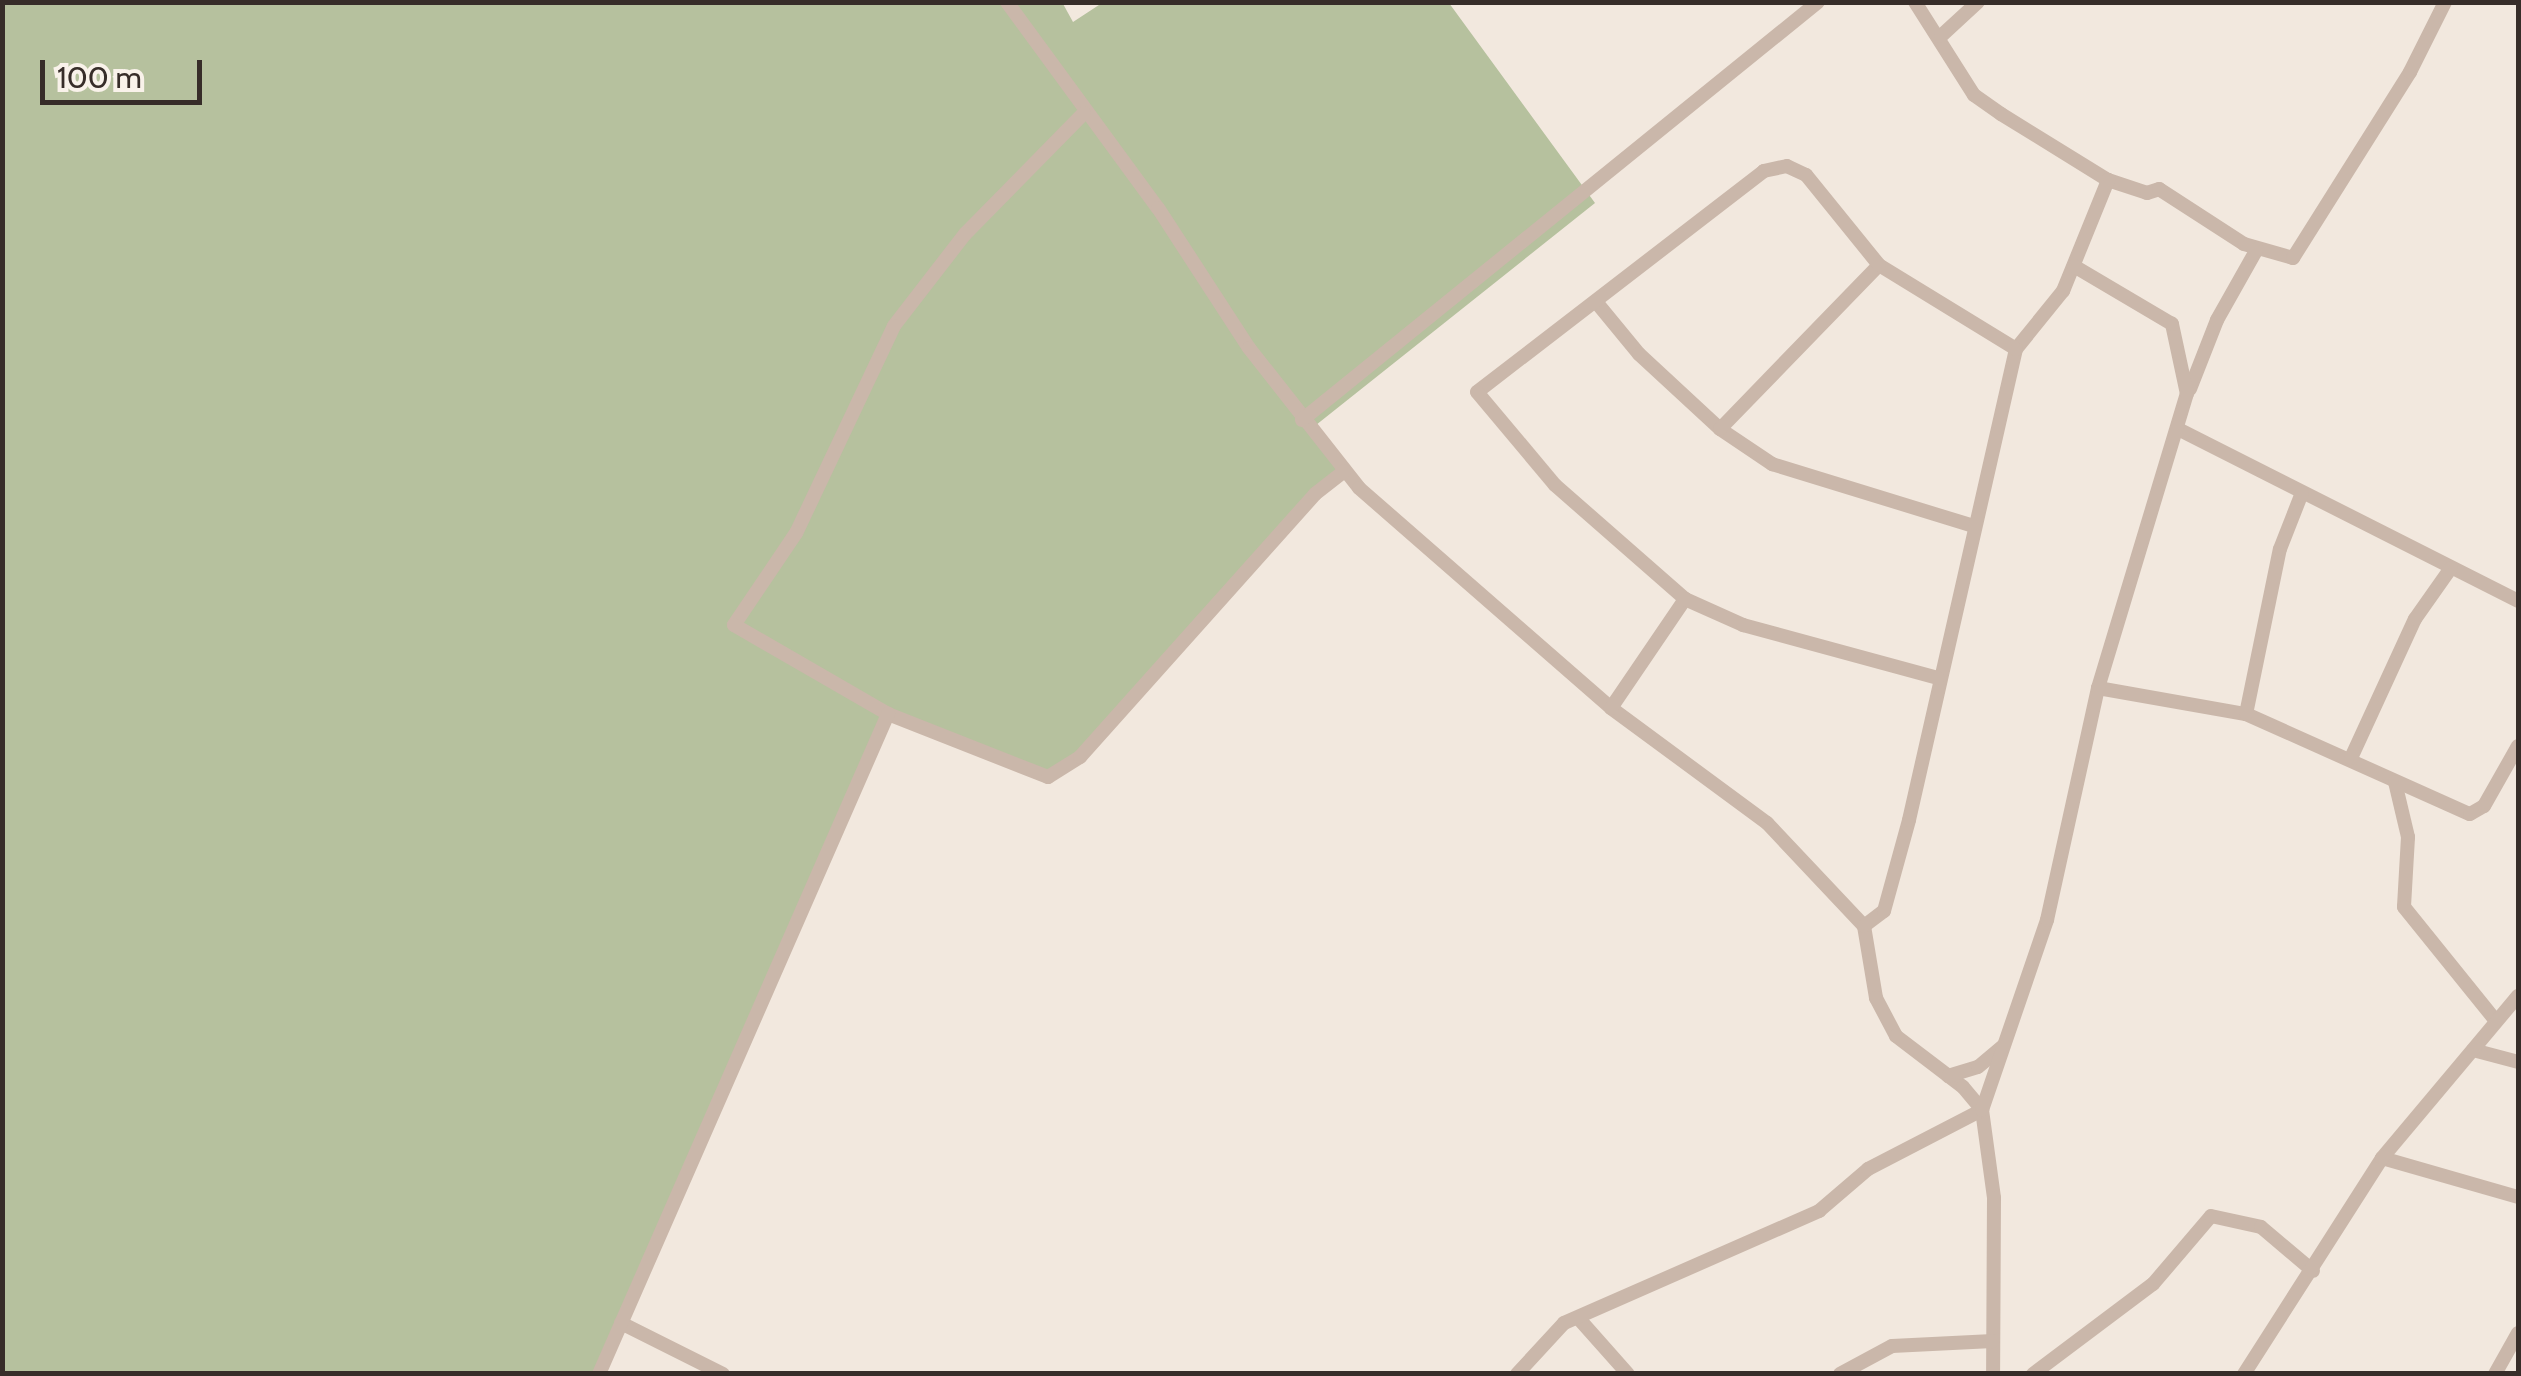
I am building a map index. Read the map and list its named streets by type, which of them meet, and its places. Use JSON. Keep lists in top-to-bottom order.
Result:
{
  "scale_bar": "100 m"
}
